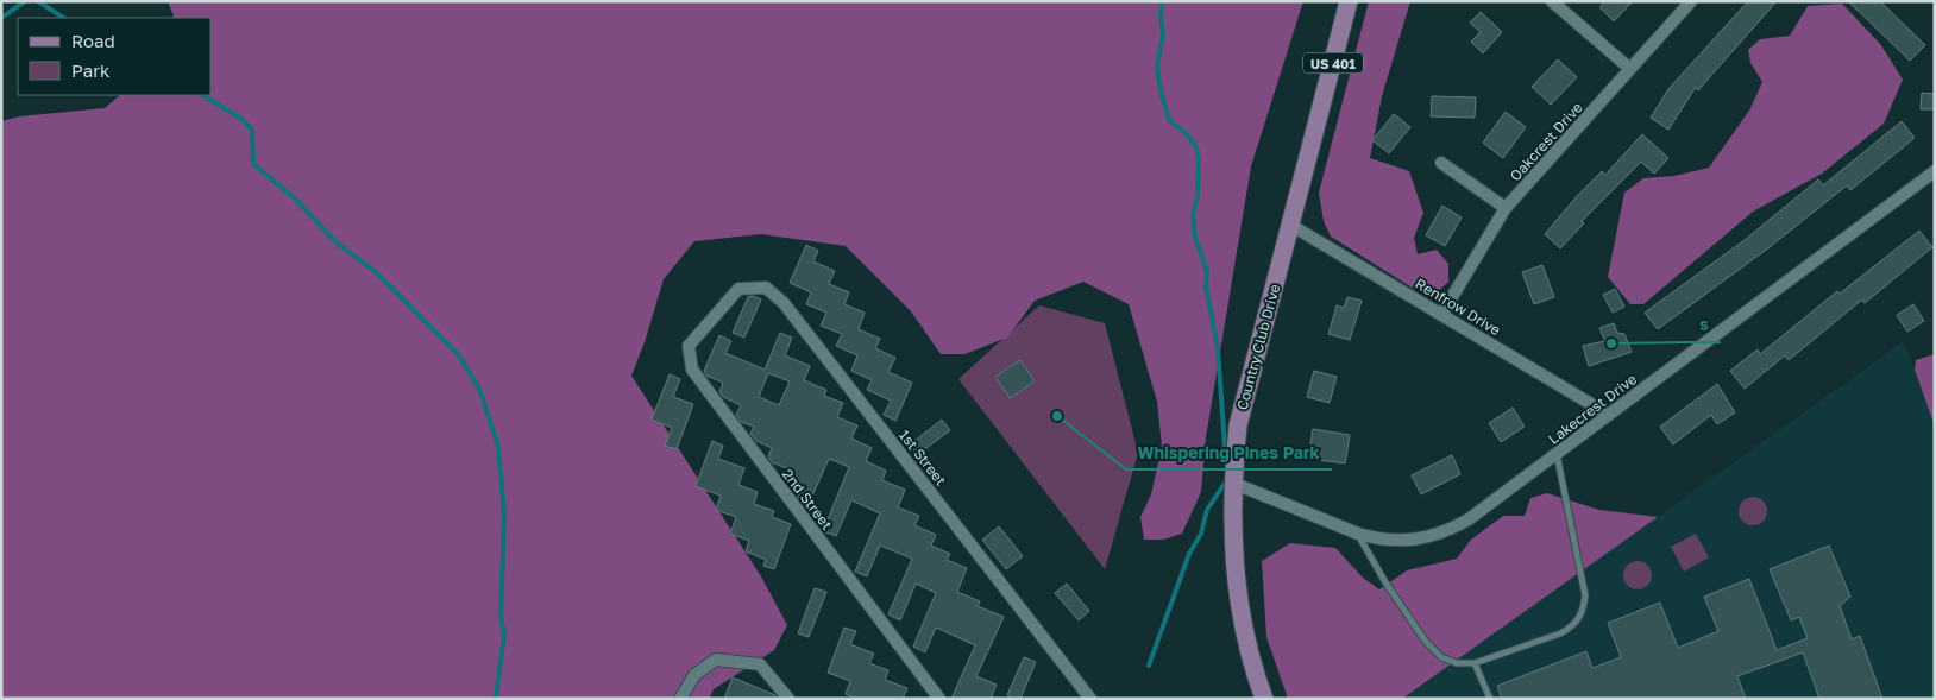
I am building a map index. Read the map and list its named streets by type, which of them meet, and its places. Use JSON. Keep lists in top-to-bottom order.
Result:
{
  "streets": {
    "main road": ["US 401", "Country Club Drive"],
    "street": [
      "Oakcrest Drive",
      "Renfrow Drive",
      "Lakecrest Drive",
      "1st Street",
      "2nd Street"
    ]
  },
  "crossings": [
    ["Oakcrest Drive", "Renfrow Drive"],
    ["Renfrow Drive", "Country Club Drive"],
    ["Renfrow Drive", "Lakecrest Drive"],
    ["Country Club Drive", "Lakecrest Drive"],
    ["1st Street", "2nd Street"]
  ],
  "places": ["s", "Whispering Pines Park"],
  "legend": ["Road", "Park"]
}
